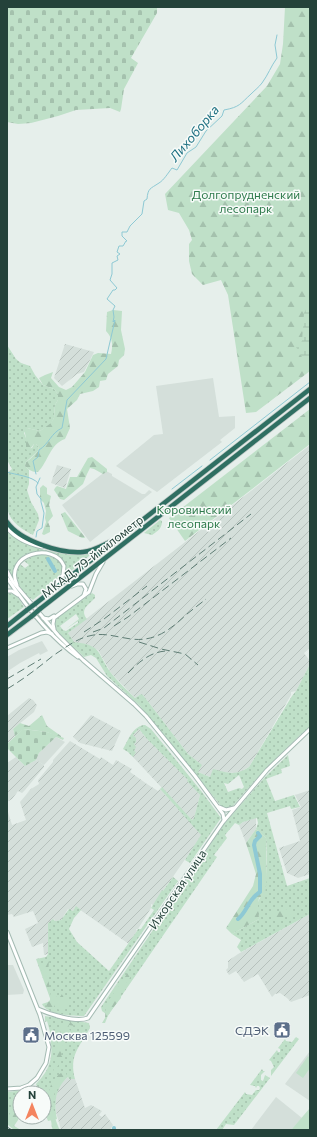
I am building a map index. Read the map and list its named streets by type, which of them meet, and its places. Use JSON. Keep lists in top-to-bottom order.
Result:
{
  "streets": {
    "highway": ["МКАД, 79-й километр"],
    "main road": ["Ижорская улица"]
  },
  "water": ["Лихоборка"],
  "parks": ["Долгопрудненский лесопарк", "Коровинский лесопарк"],
  "places": {
    "public building": ["СДЭК", "Москва 125599"]
  },
  "north": "top"
}
